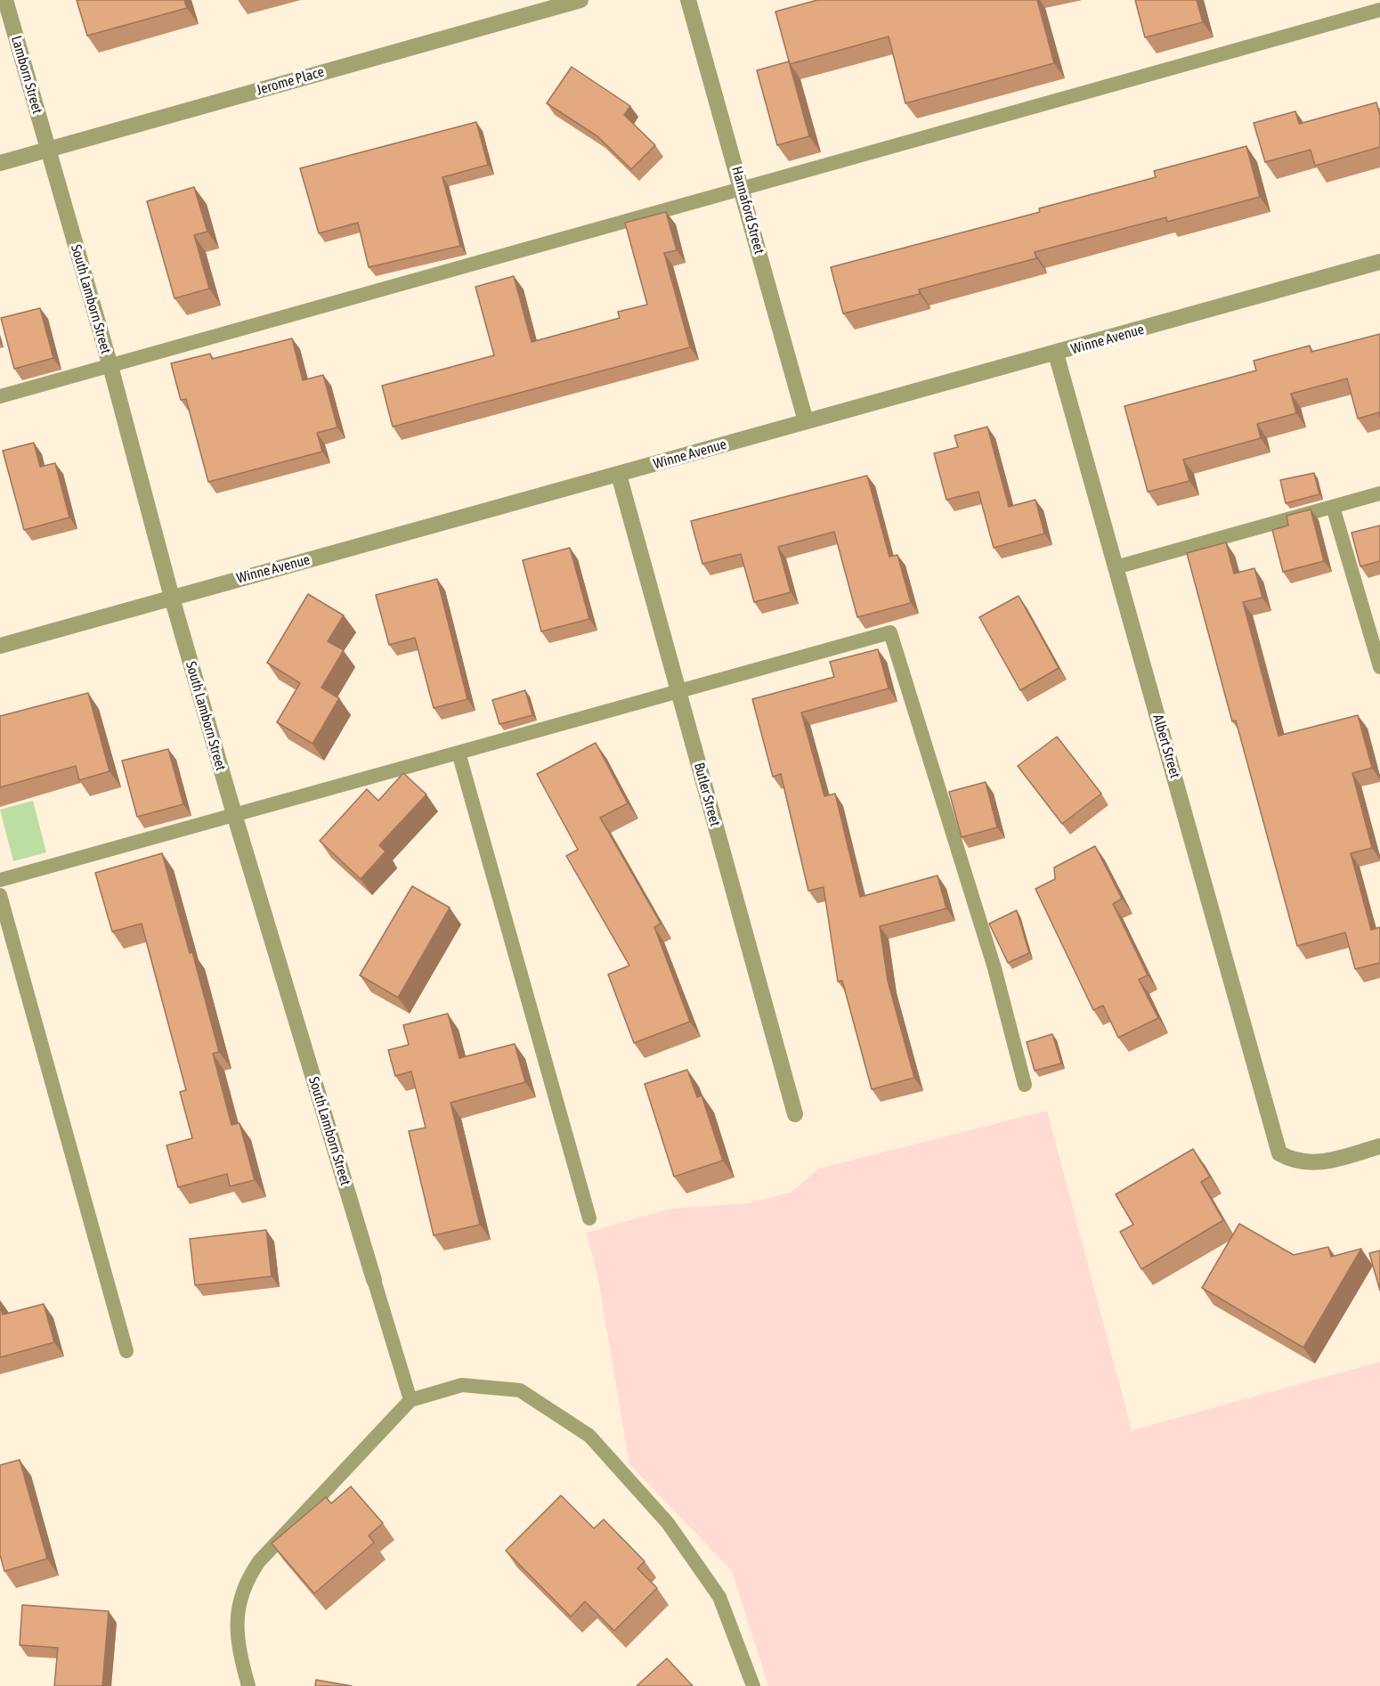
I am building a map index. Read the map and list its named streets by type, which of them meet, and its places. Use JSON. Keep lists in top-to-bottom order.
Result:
{
  "streets": {
    "street": [
      "Lamborn Street",
      "Jerome Place",
      "Hannaford Street",
      "South Lamborn Street",
      "Winne Avenue",
      "Albert Street",
      "Butler Street"
    ]
  },
  "crossings": [
    ["Lamborn Street", "Jerome Place"],
    ["Lamborn Street", "South Lamborn Street"],
    ["Jerome Place", "South Lamborn Street"],
    ["Hannaford Street", "Winne Avenue"],
    ["South Lamborn Street", "Winne Avenue"],
    ["Winne Avenue", "Albert Street"],
    ["Winne Avenue", "Butler Street"]
  ]
}
